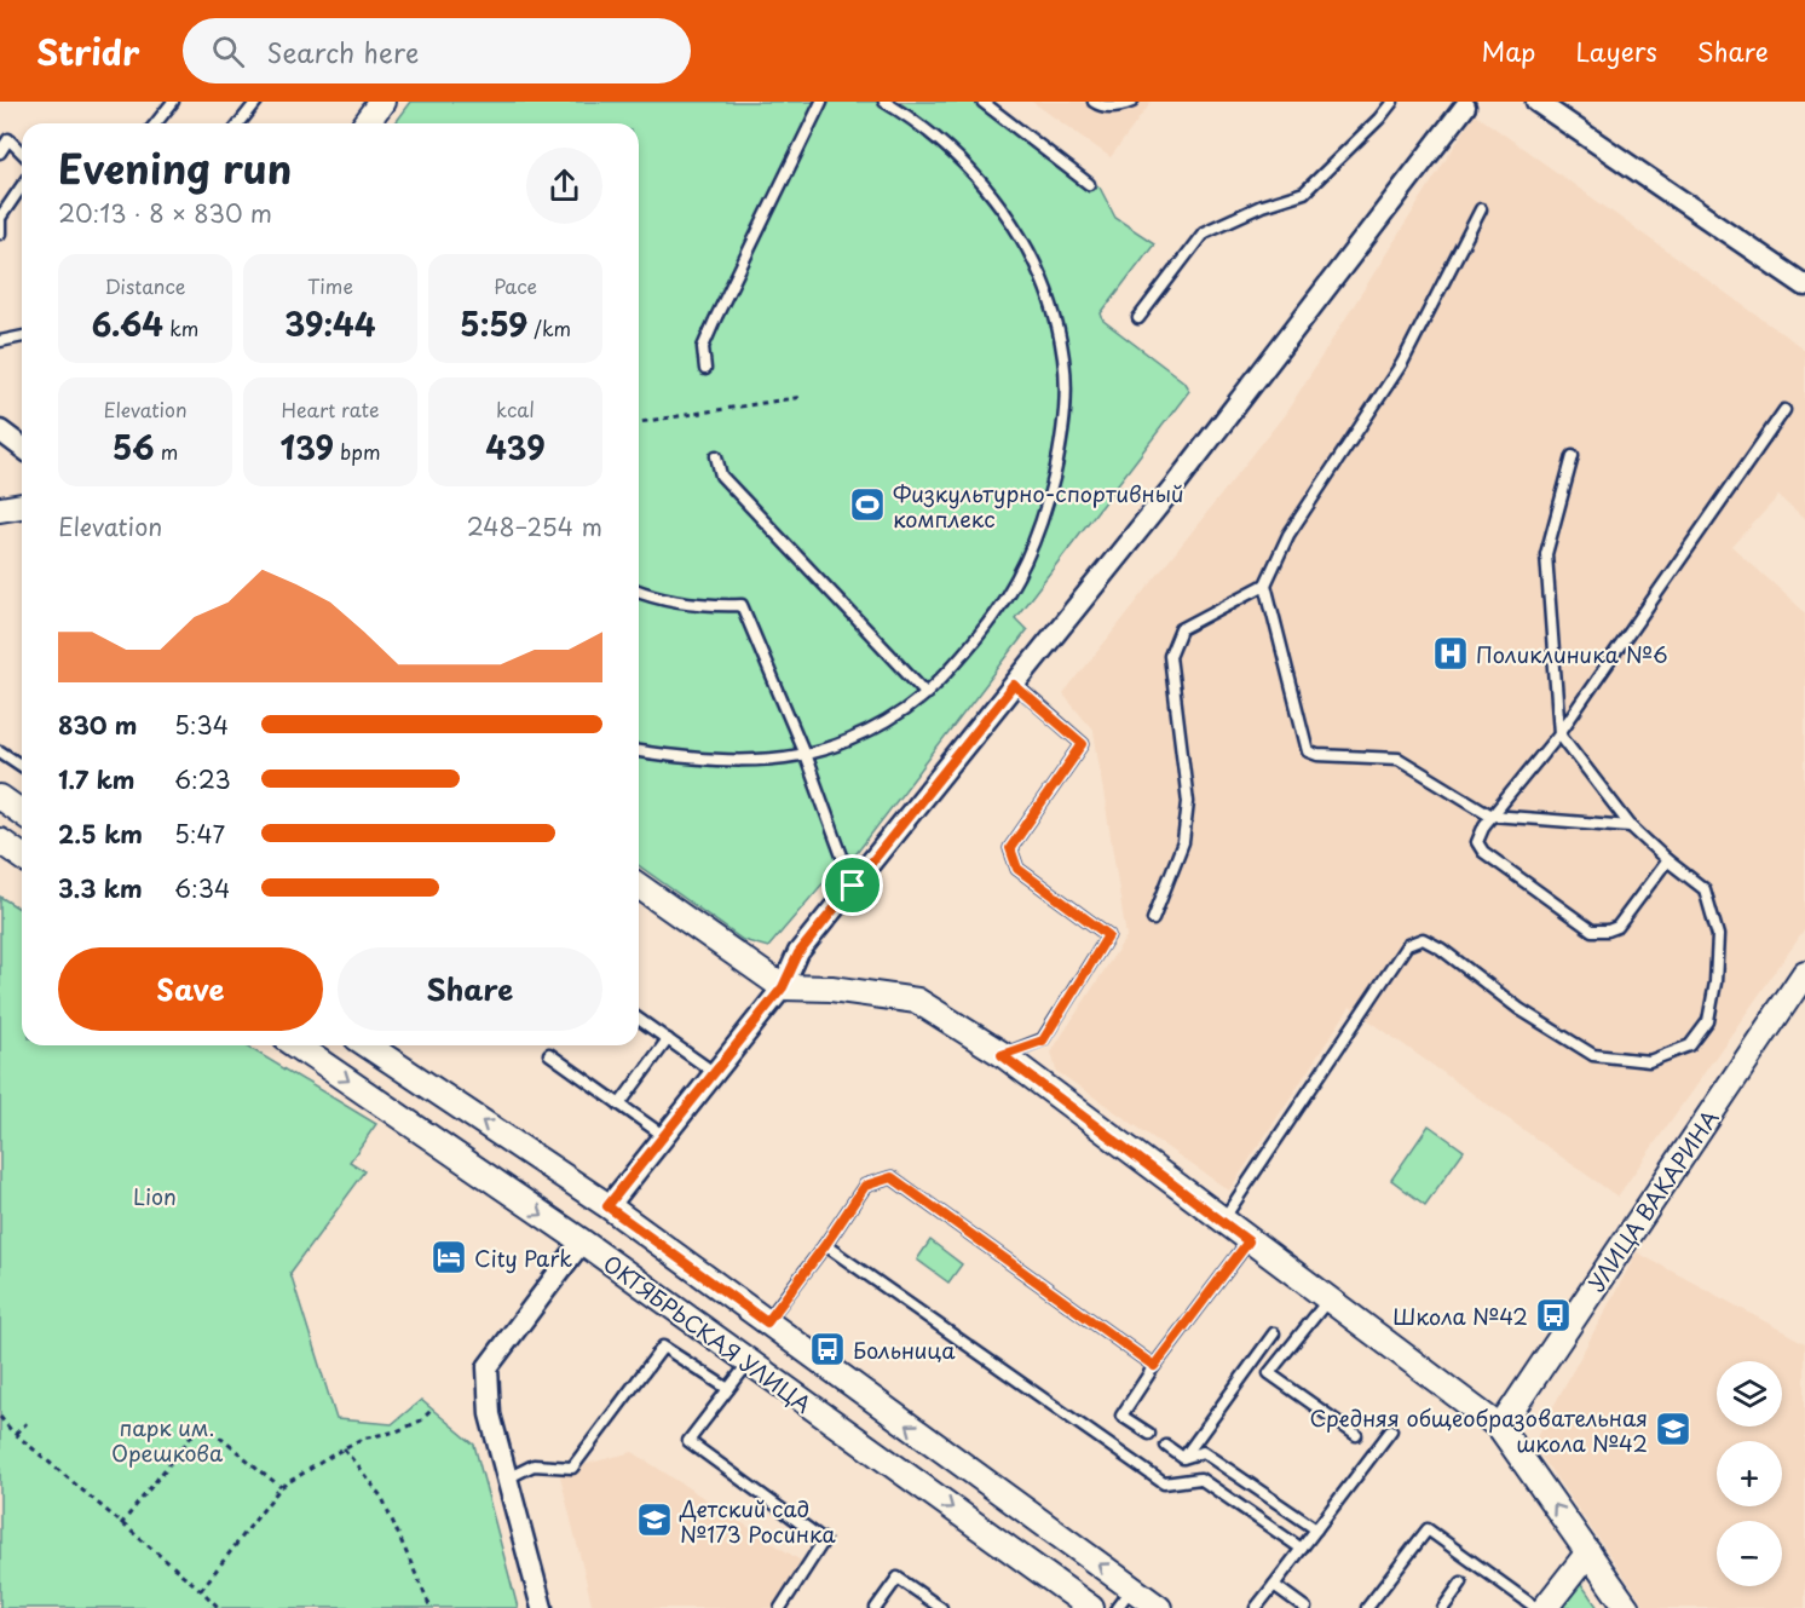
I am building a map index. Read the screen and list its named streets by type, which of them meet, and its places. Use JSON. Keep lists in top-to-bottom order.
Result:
{
  "streets": {
    "street": ["УЛИЦА ВАКАРИНА", "ОКТЯБРЬСКАЯ УЛИЦА"]
  },
  "parks": ["Lion", "парк им. Орешкова"],
  "places": {
    "sports": ["Физкультурно-спортивный комплекс"],
    "hospital": ["Поликлиника №6"],
    "hotel": ["City Park"],
    "bus stop": ["Школа №42", "Больница"],
    "school or university": ["Средняя общеобразовательная школа №42", "Детский сад №173 Росинка"]
  },
  "page": {
    "header": "Stridr",
    "search": "Search here",
    "nav": ["Map", "Layers", "Share"],
    "heading": ["Evening run", "20:13 · 8 × 830 m"],
    "stats": [
      ["Distance", "6.64 km"],
      ["Time", "39:44"],
      ["Pace", "5:59 /km"],
      ["Elevation", "56 m"],
      ["Heart rate", "139 bpm"],
      ["kcal", "439"]
    ],
    "chart": ["Elevation", "248–254 m"],
    "list": [
      {
        "name": "830 m",
        "note": "5:34"
      },
      {
        "name": "1.7 km",
        "note": "6:23"
      },
      {
        "name": "2.5 km",
        "note": "5:47"
      },
      {
        "name": "3.3 km",
        "note": "6:34"
      }
    ],
    "buttons": ["Save", "Share"],
    "map_buttons": ["+", "−"]
  }
}
